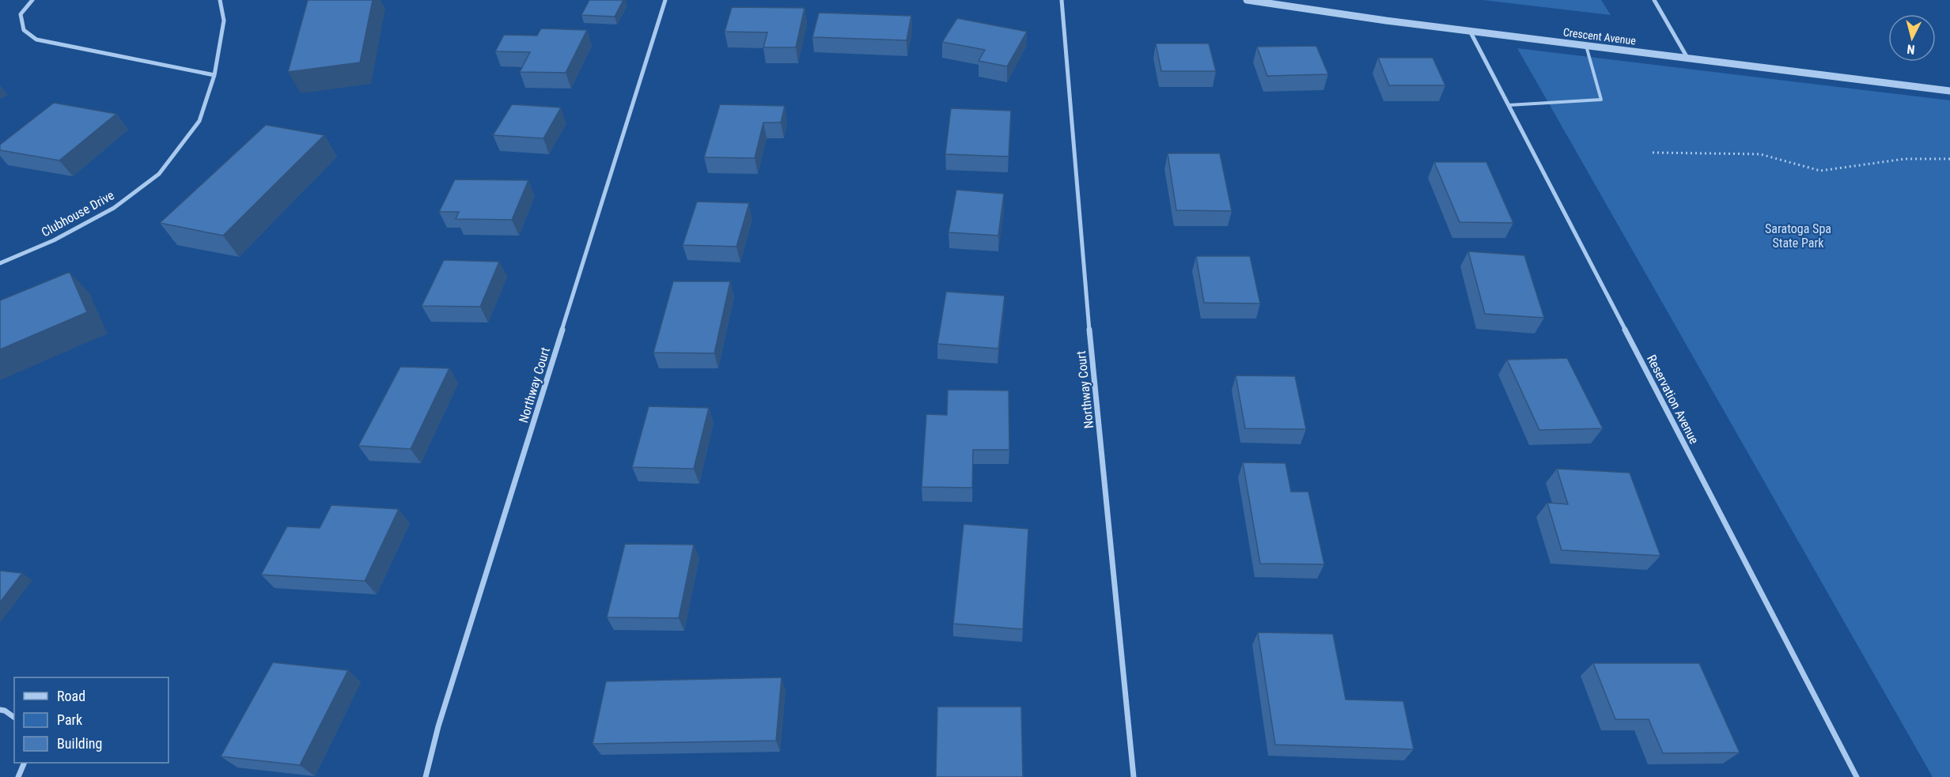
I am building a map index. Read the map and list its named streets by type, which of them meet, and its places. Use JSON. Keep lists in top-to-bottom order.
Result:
{
  "streets": {
    "street": [
      "Crescent Avenue",
      "Clubhouse Drive",
      "Northway Court",
      "Reservation Avenue"
    ]
  },
  "crossings": [
    ["Crescent Avenue", "Reservation Avenue"]
  ],
  "parks": ["Saratoga Spa State Park"],
  "legend": ["Road", "Park", "Building"],
  "north": "bottom"
}
